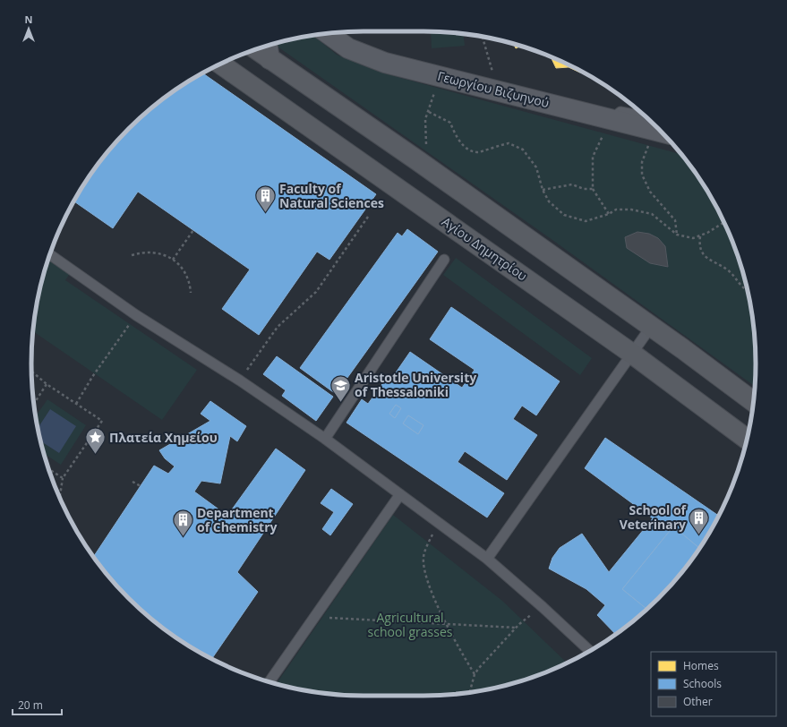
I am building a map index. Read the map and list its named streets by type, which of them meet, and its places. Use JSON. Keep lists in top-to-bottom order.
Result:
{
  "streets": {
    "main road": ["Αγίου Δημητρίου"],
    "street": ["Γεωργίου Βιζυηνού"]
  },
  "parks": ["Agricultural school grasses"],
  "places": {
    "building": ["Faculty of Natural Sciences", "School of Veterinary", "Department of Chemistry"],
    "school or university": ["Aristotle University of Thessaloniki"],
    "place": ["Πλατεία Χημείου"]
  },
  "legend": ["Homes", "Schools", "Other"],
  "scale_bar": "20 m",
  "north": "top"
}
